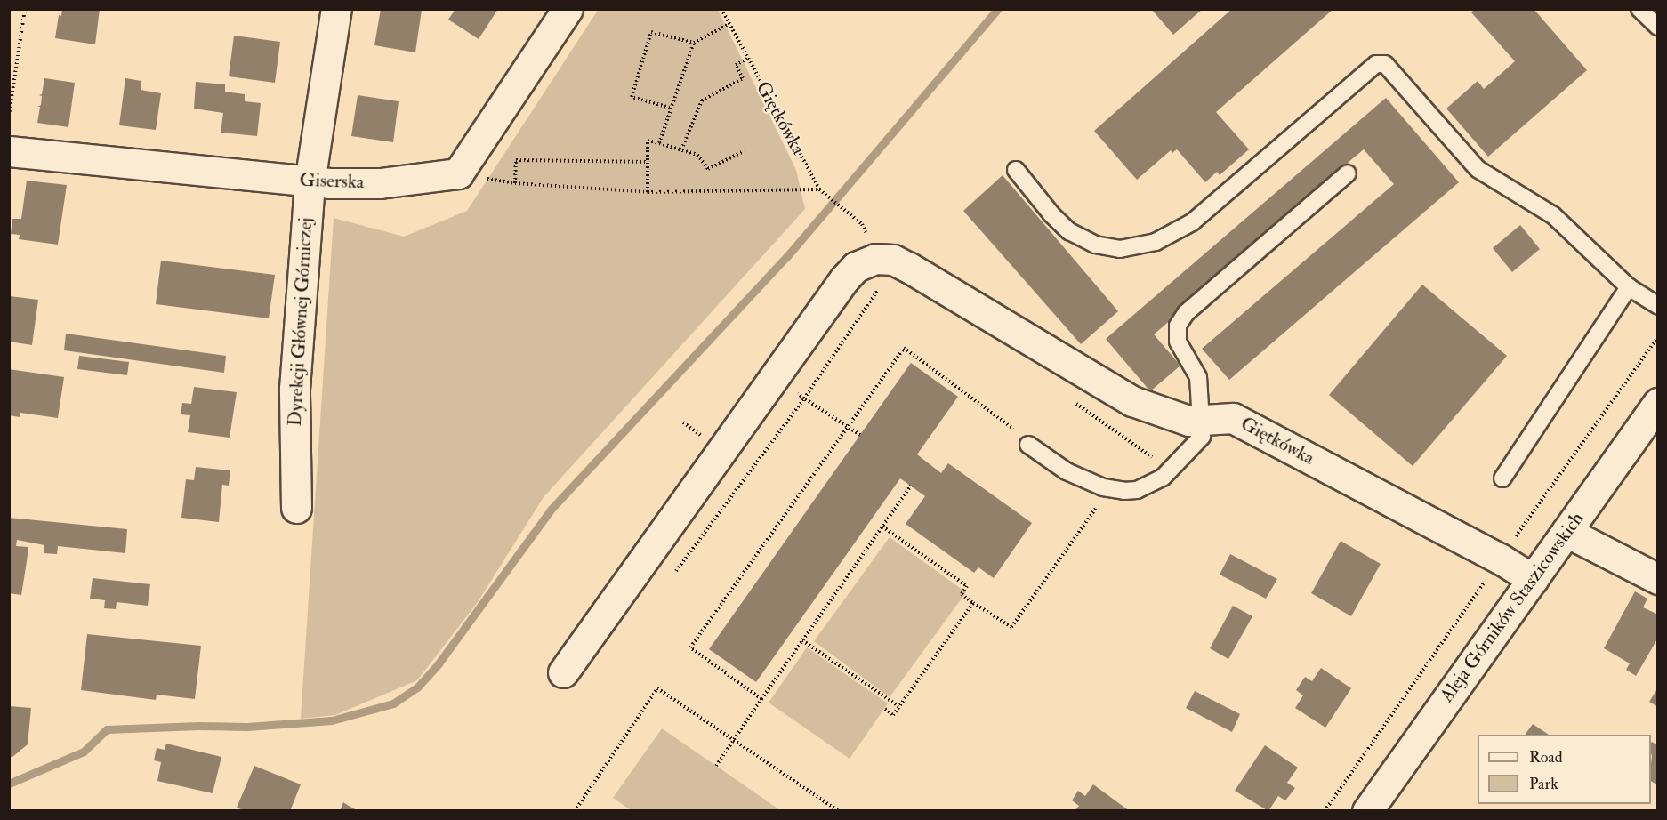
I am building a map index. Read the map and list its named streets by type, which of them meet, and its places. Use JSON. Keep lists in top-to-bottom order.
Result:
{
  "streets": {
    "street": [
      "Giętkówka",
      "Giserska",
      "Dyrekcji Głównej Górniczej",
      "Aleja Górników Staszicowskich"
    ]
  },
  "crossings": [
    ["Giętkówka", "Aleja Górników Staszicowskich"],
    ["Giserska", "Dyrekcji Głównej Górniczej"]
  ],
  "legend": ["Road", "Park"]
}
